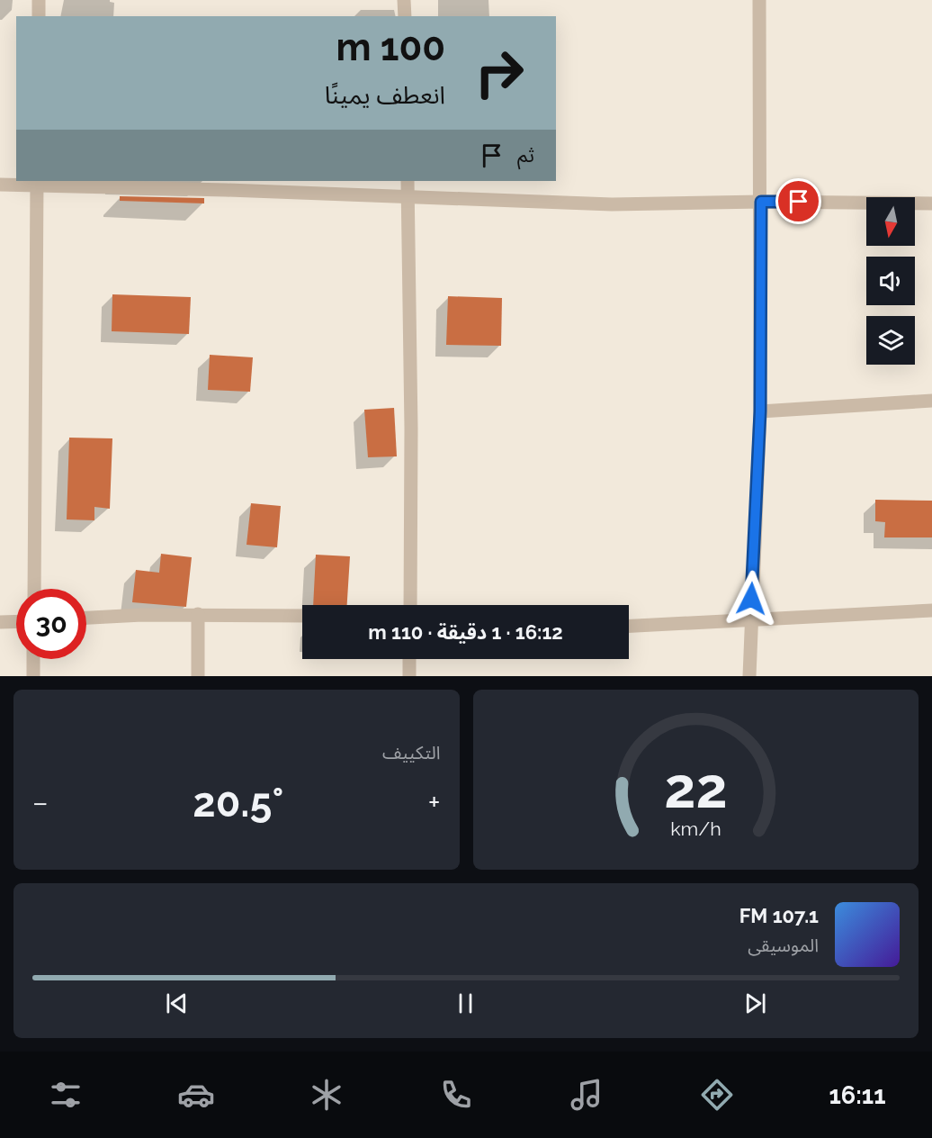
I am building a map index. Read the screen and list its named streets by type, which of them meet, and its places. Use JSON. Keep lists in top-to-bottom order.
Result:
{
  "north": "bottom",
  "page": {
    "turn": ["100 m", "انعطف يمينًا"],
    "then": "ثم",
    "limit": "30",
    "trip": "16:12 · 1 دقيقة · 110 m",
    "tile": "التكييف",
    "heat": ["−", "20.5°", "+"],
    "song": ["107.1 FM", "الموسيقى"],
    "tabs": "16:11",
    "gauge": ["22", "km/h"]
  }
}
